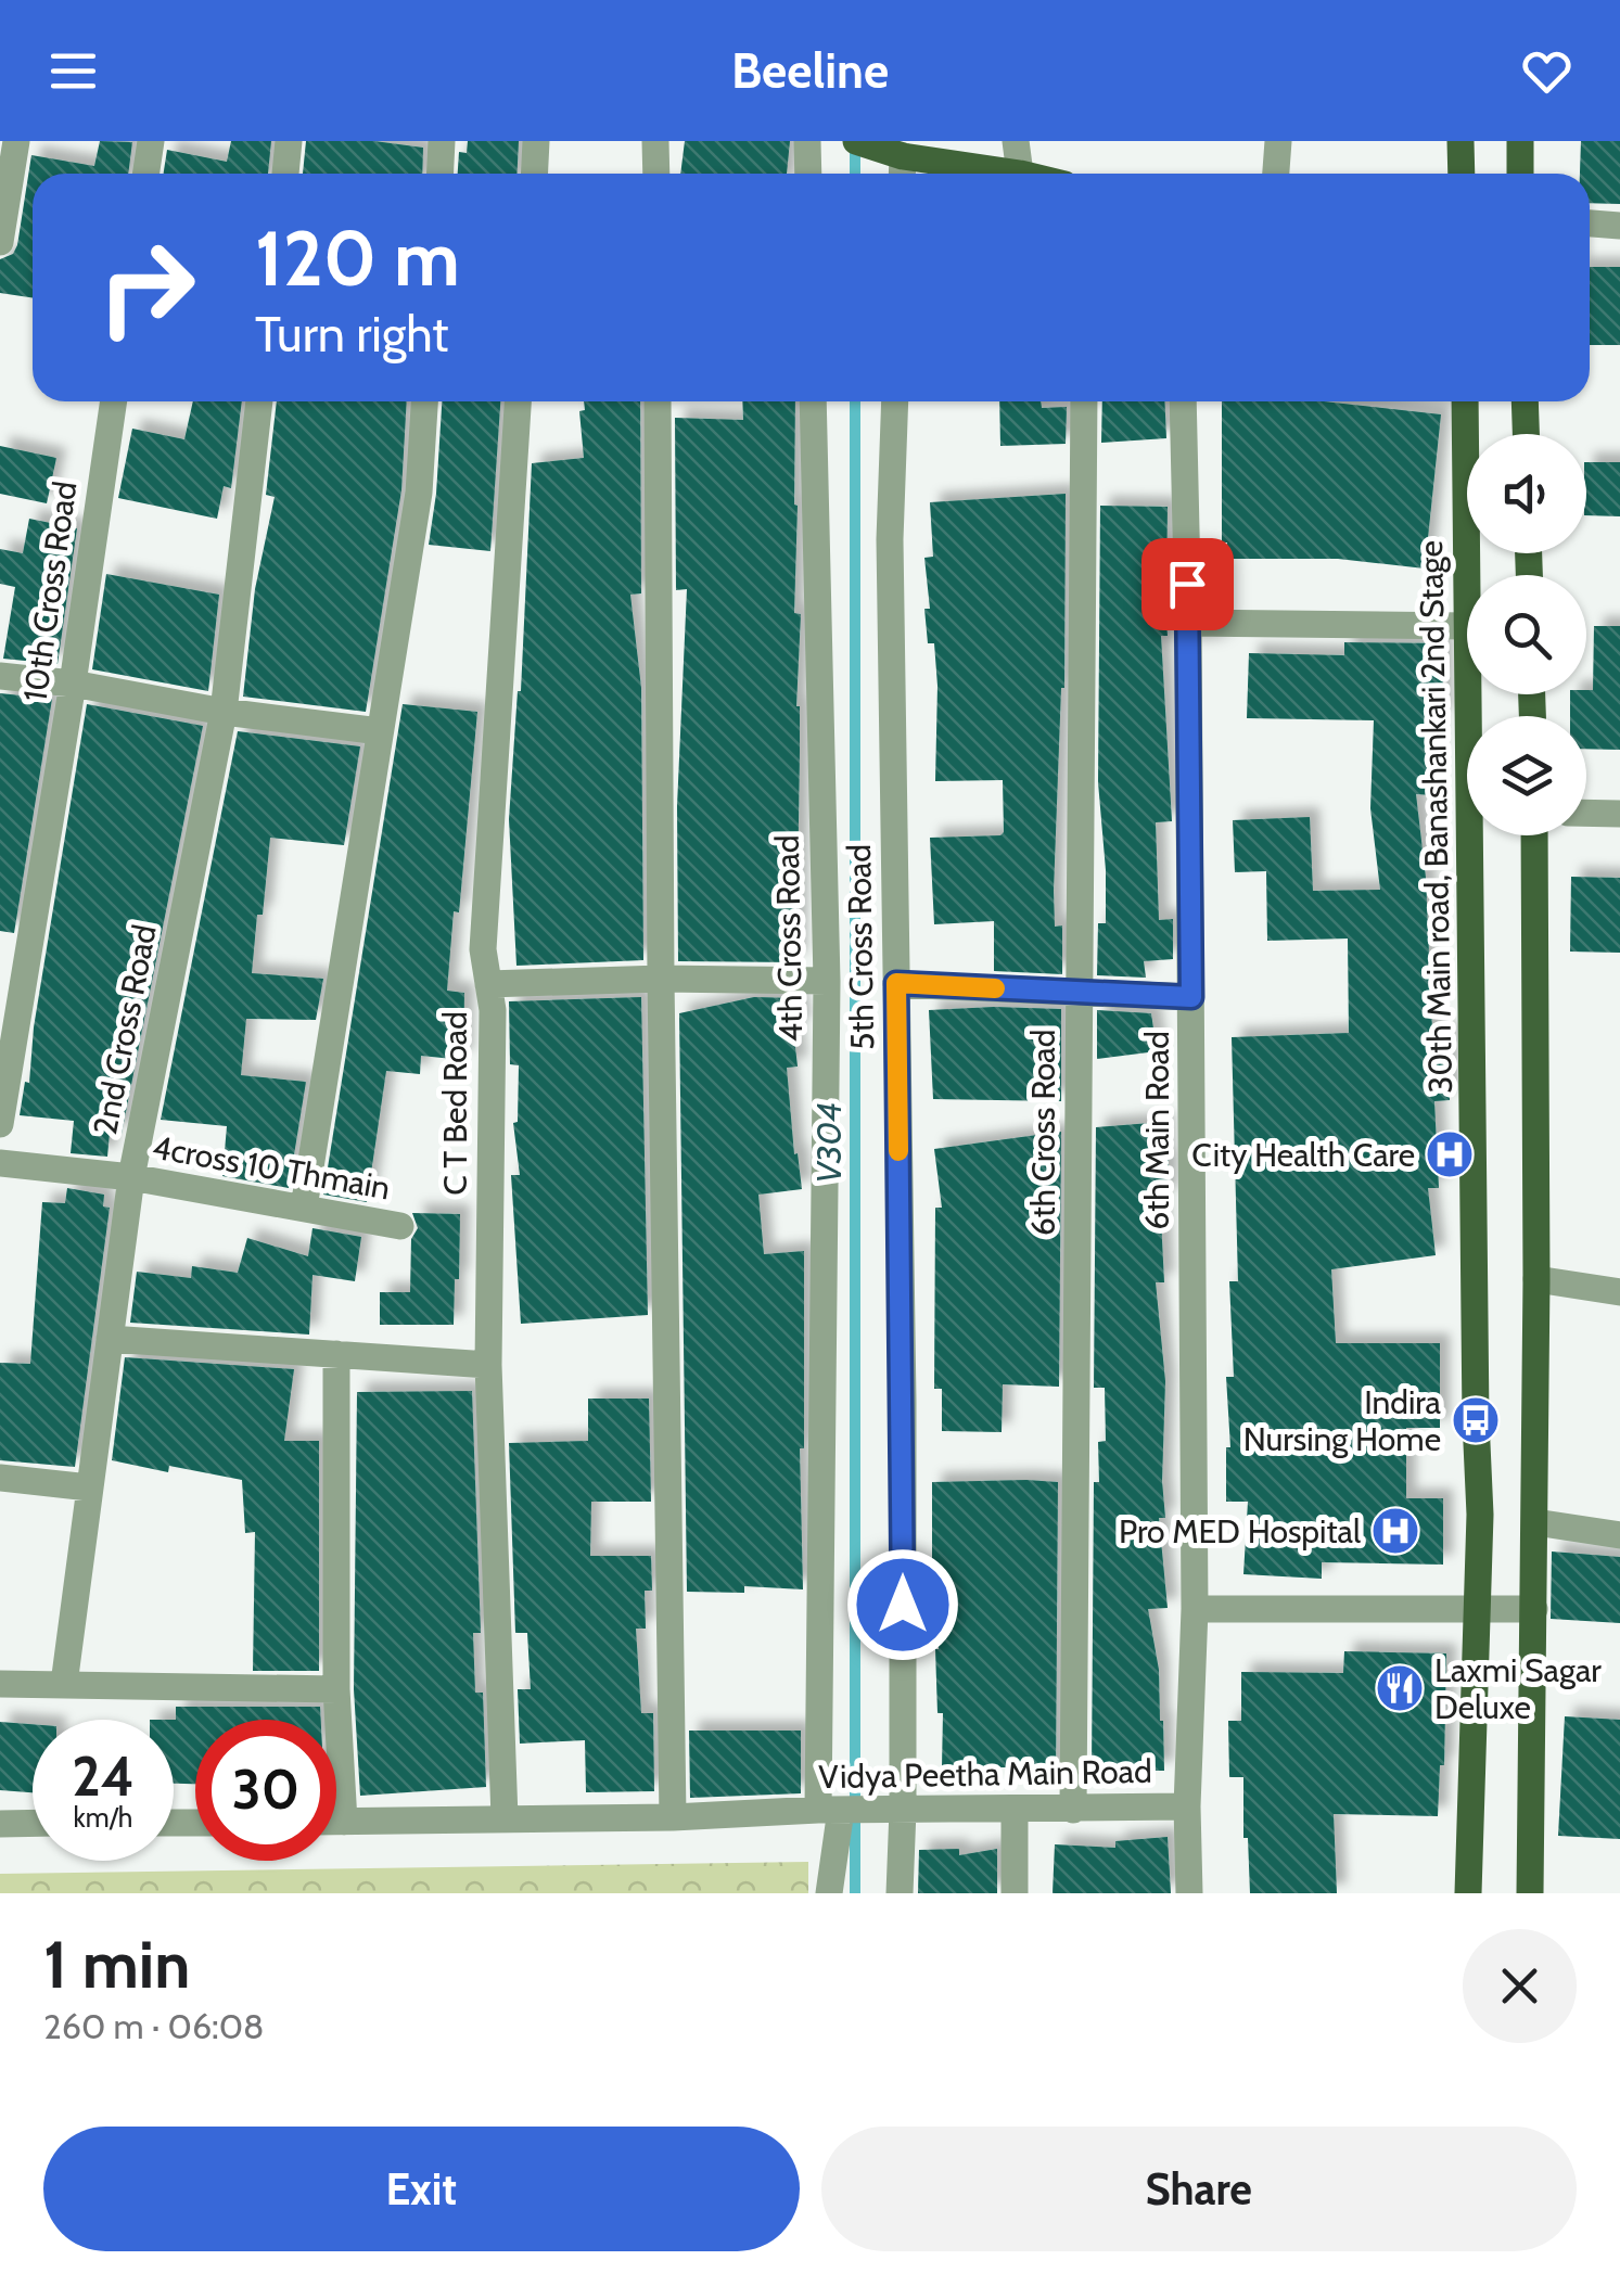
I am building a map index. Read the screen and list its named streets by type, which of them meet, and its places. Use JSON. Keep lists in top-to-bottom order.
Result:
{
  "streets": {
    "main road": ["30th Main road, Banashankari 2nd Stage"],
    "street": [
      "10th Cross Road",
      "4th Cross Road",
      "5th Cross Road",
      "2nd Cross Road",
      "C T Bed Road",
      "6th Main Road",
      "6th Cross Road",
      "4cross 10 Thmain",
      "Vidya Peetha Main Road"
    ]
  },
  "crossings": [
    ["4th Cross Road", "Vidya Peetha Main Road"],
    ["5th Cross Road", "Vidya Peetha Main Road"],
    ["2nd Cross Road", "4cross 10 Thmain"],
    ["C T Bed Road", "Vidya Peetha Main Road"],
    ["6th Main Road", "Vidya Peetha Main Road"],
    ["6th Cross Road", "Vidya Peetha Main Road"]
  ],
  "water": ["V304"],
  "places": {
    "hospital": ["City Health Care", "Pro MED Hospital"],
    "bus stop": ["Indira Nursing Home"],
    "restaurant": ["Laxmi Sagar Deluxe"]
  },
  "page": {
    "header": "Beeline",
    "turn": ["120 m", "Turn right"],
    "speed": "24 km/h",
    "limit": "30",
    "heading": ["1 min", "260 m · 06:08"],
    "buttons": ["Exit", "Share"]
  }
}
